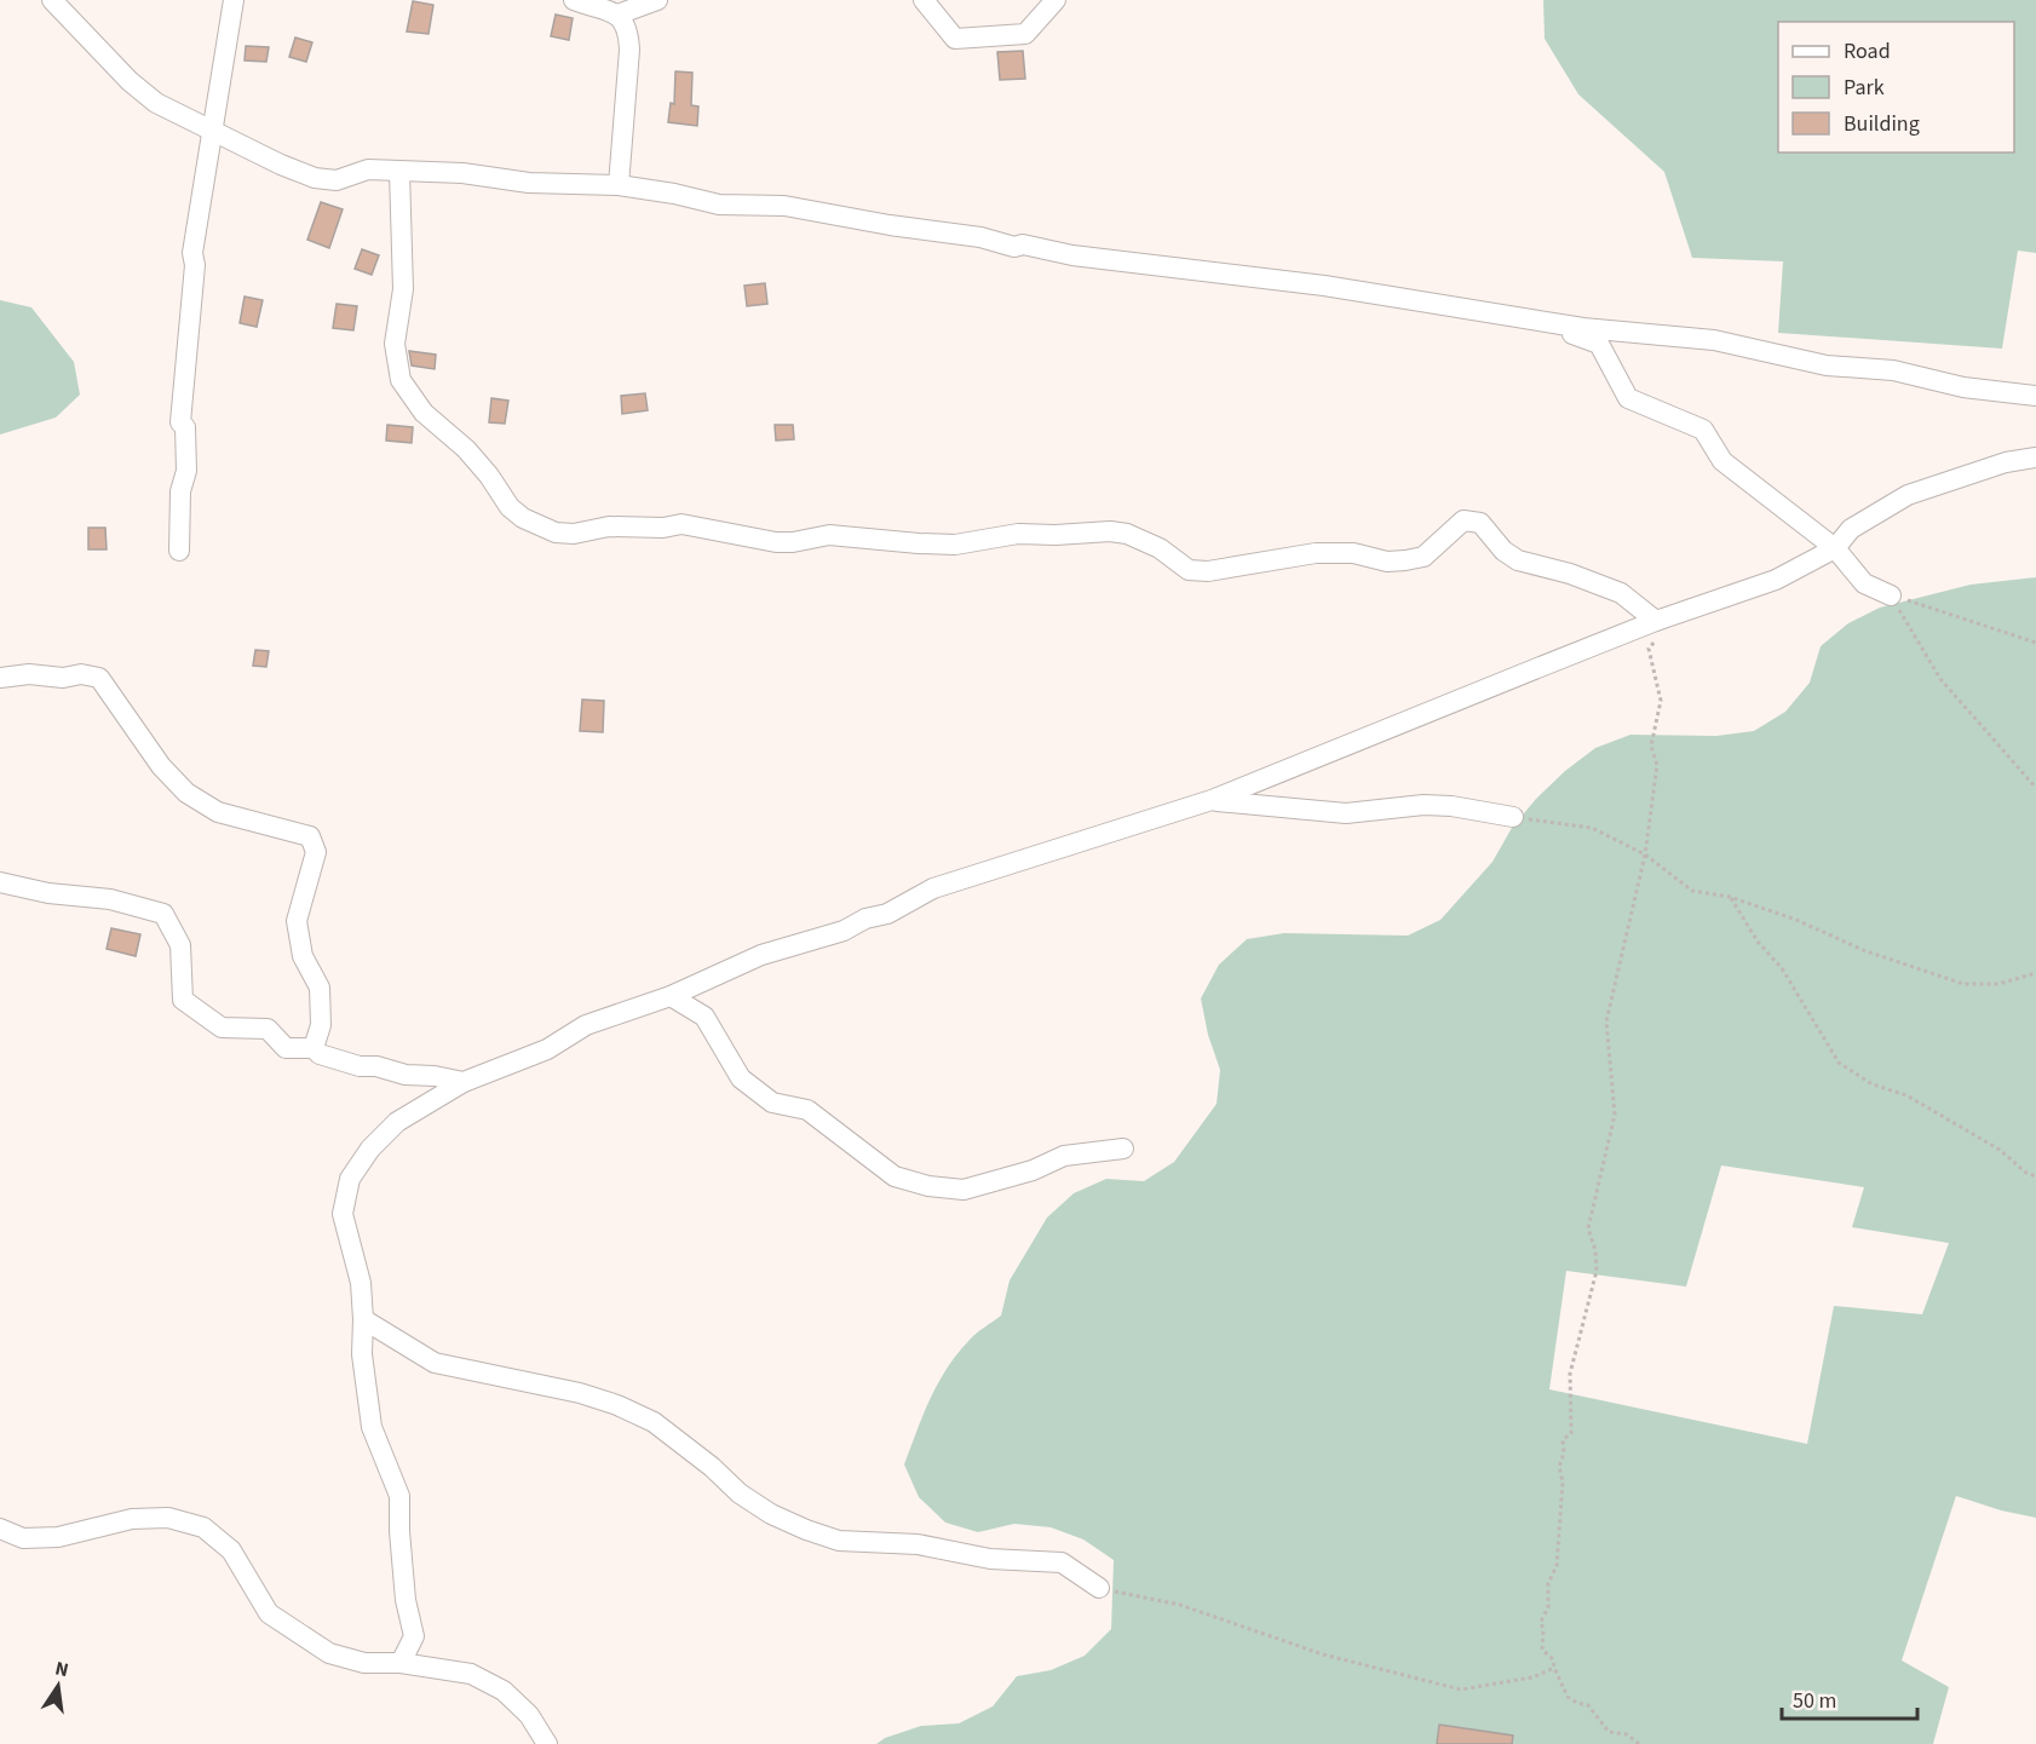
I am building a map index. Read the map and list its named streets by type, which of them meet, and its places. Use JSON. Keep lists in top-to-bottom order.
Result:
{
  "legend": ["Road", "Park", "Building"],
  "scale_bar": "50 m",
  "north": "top"
}
